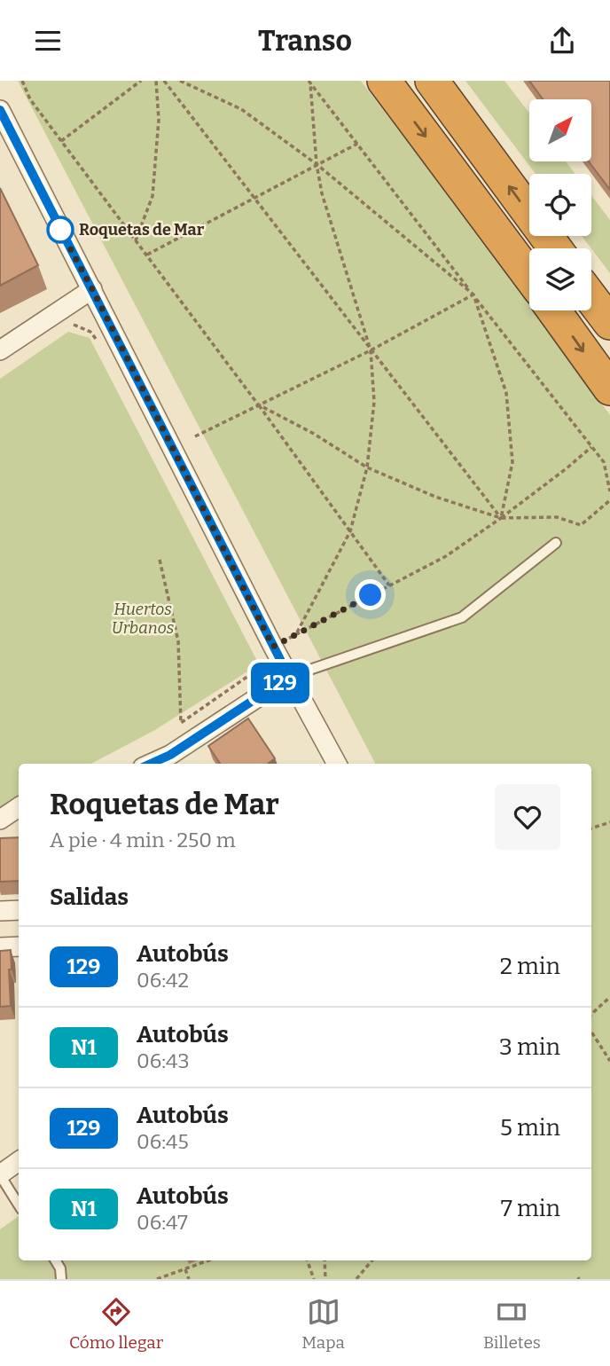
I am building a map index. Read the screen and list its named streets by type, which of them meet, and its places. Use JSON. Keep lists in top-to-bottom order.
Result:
{
  "parks": ["Huertos Urbanos"],
  "places": ["Roquetas de Mar"],
  "lines": ["bus line 129"],
  "north": "top right",
  "page": {
    "header": "Transo",
    "on_map": "129",
    "heading": [
      ["Roquetas de Mar", "A pie · 4 min · 250 m"],
      "Salidas"
    ],
    "list": [
      {
        "mark": "129",
        "name": "Autobús",
        "note": "06:42",
        "value": "2 min"
      },
      {
        "mark": "N1",
        "name": "Autobús",
        "note": "06:43",
        "value": "3 min"
      },
      {
        "mark": "129",
        "name": "Autobús",
        "note": "06:45",
        "value": "5 min"
      },
      {
        "mark": "N1",
        "name": "Autobús",
        "note": "06:47",
        "value": "7 min"
      }
    ],
    "tabs": ["Cómo llegar", "Mapa", "Billetes"]
  }
}
